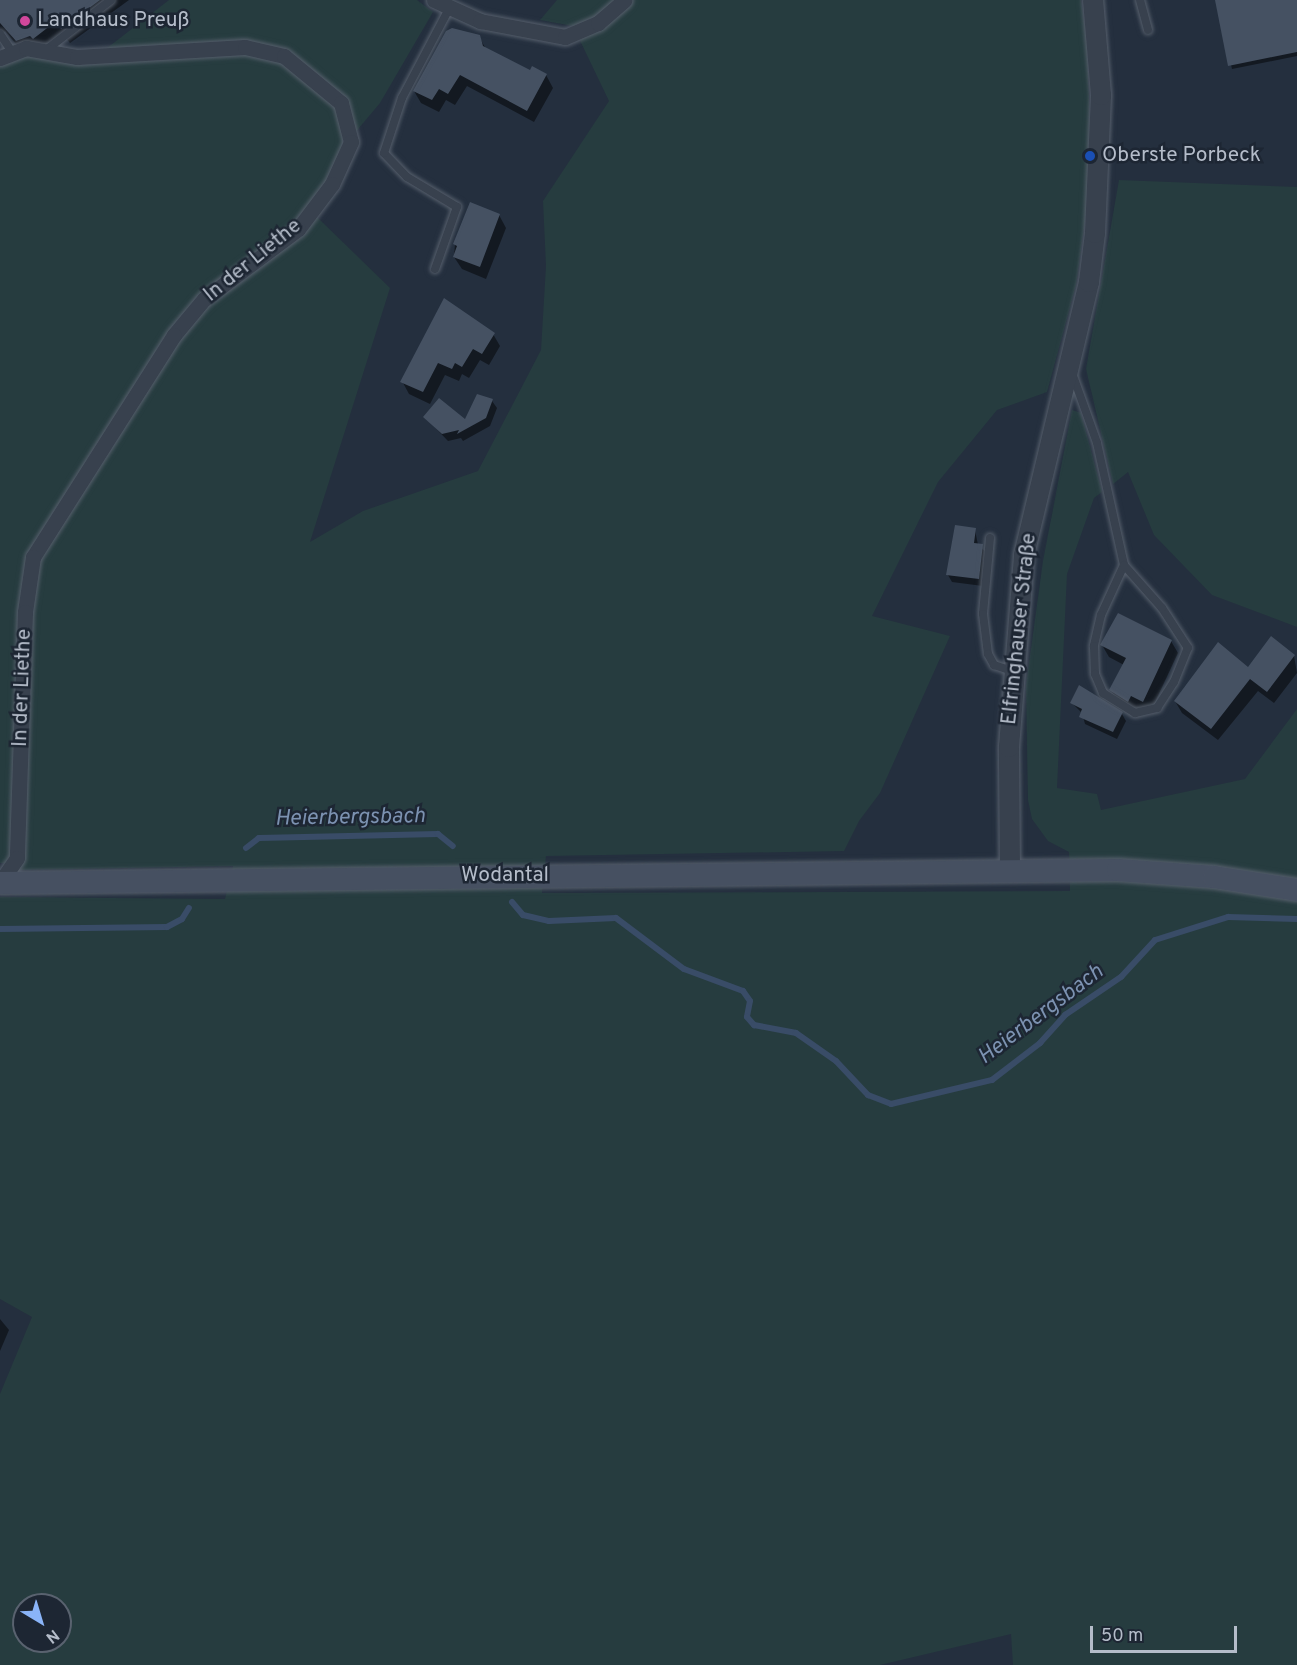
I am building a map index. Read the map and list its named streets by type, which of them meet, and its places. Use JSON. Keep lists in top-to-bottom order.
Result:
{
  "streets": {
    "main road": ["Wodantal"],
    "street": ["In der Liethe", "Elfringhauser Straße"]
  },
  "crossings": [
    ["In der Liethe", "Wodantal"],
    ["Elfringhauser Straße", "Wodantal"]
  ],
  "water": ["Heierbergsbach"],
  "places": ["Landhaus Preuß", "Oberste Porbeck"],
  "scale_bar": "50 m",
  "north": "bottom right"
}
